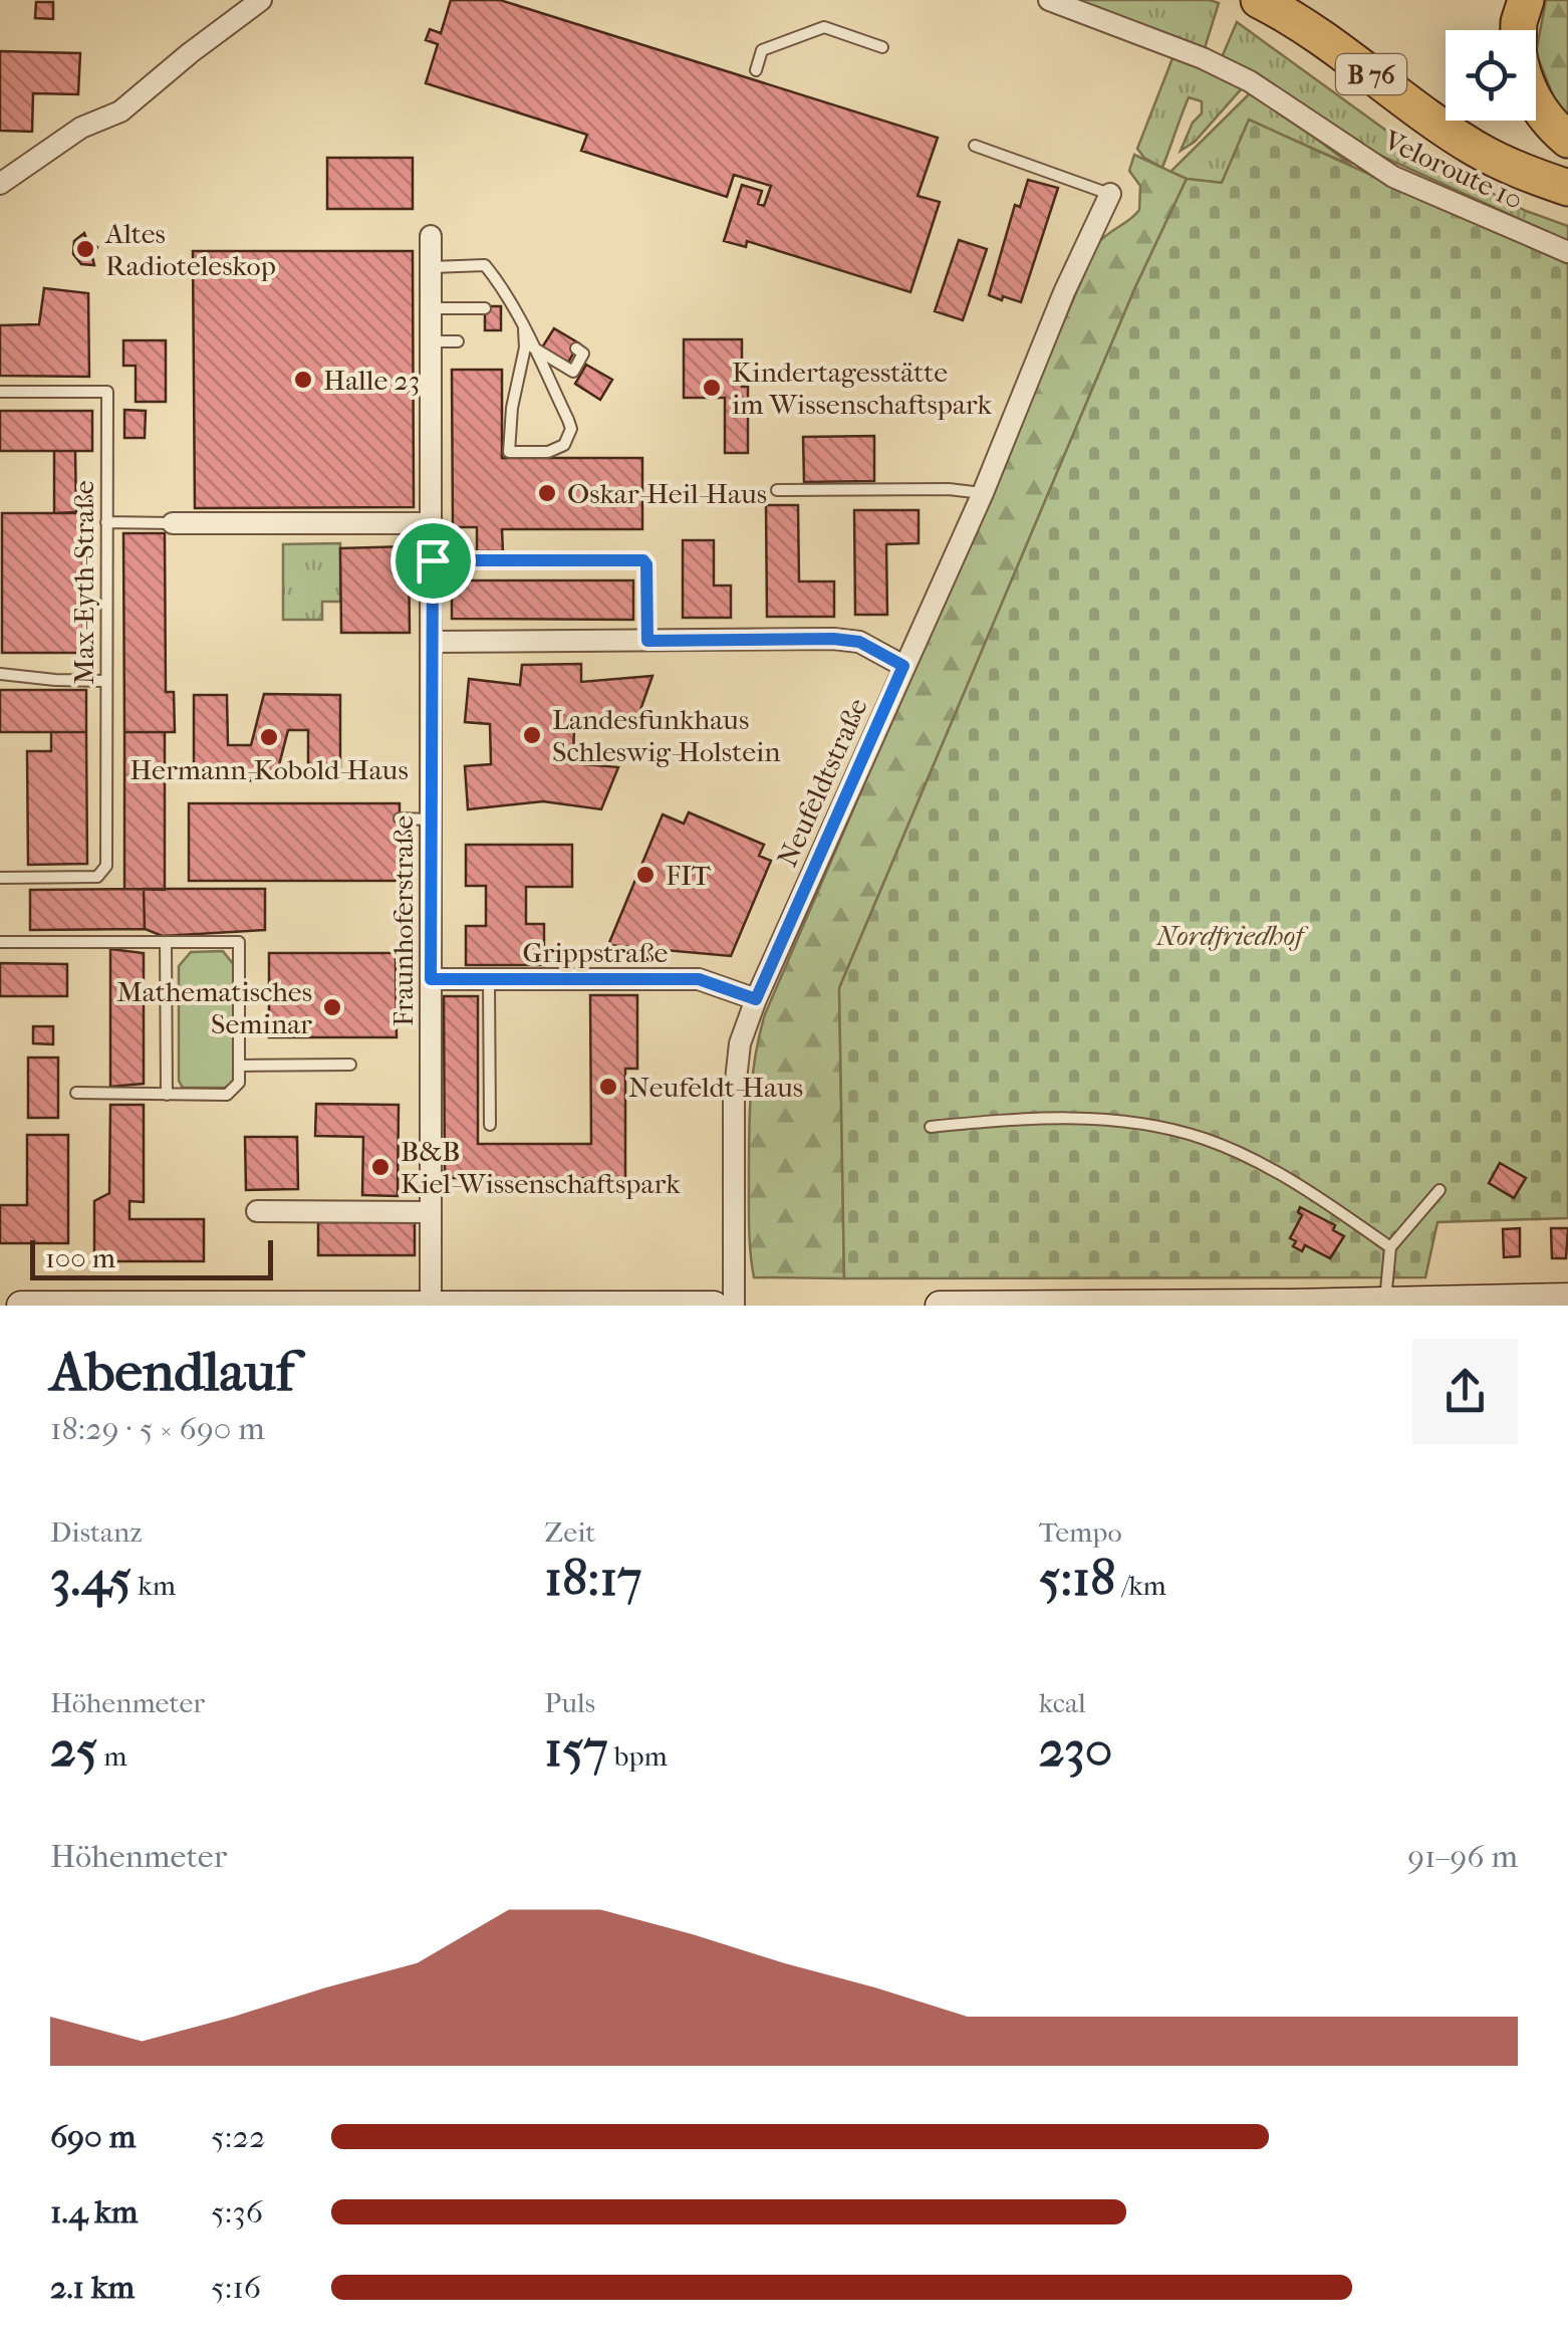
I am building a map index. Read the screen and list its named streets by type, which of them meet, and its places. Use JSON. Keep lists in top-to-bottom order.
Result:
{
  "streets": {
    "highway": ["B 76"],
    "street": [
      "Veloroute 10",
      "Neufeldtstraße",
      "Fraunhoferstraße",
      "Grippstraße"
    ],
    "lane": ["Max-Eyth-Straße"]
  },
  "crossings": [
    ["Neufeldtstraße", "Grippstraße"],
    ["Fraunhoferstraße", "Grippstraße"]
  ],
  "parks": ["Nordfriedhof"],
  "places": [
    "Altes Radioteleskop",
    "Halle 23",
    "Kindertagesstätte im Wissenschaftspark",
    "Oskar-Heil-Haus",
    "Landesfunkhaus Schleswig-Holstein",
    "Hermann-Kobold-Haus",
    "FIT",
    "Mathematisches Seminar",
    "Neufeldt-Haus",
    "B&B Kiel-Wissenschaftspark"
  ],
  "scale_bar": "100 m",
  "page": {
    "scale": "100 m",
    "heading": ["Abendlauf", "18:29 · 5 × 690 m"],
    "stats": [
      ["Distanz", "3.45 km"],
      ["Zeit", "18:17"],
      ["Tempo", "5:18 /km"],
      ["Höhenmeter", "25 m"],
      ["Puls", "157 bpm"],
      ["kcal", "230"]
    ],
    "chart": ["Höhenmeter", "91–96 m"],
    "list": [
      {
        "name": "690 m",
        "note": "5:22"
      },
      {
        "name": "1.4 km",
        "note": "5:36"
      },
      {
        "name": "2.1 km",
        "note": "5:16"
      }
    ]
  }
}
